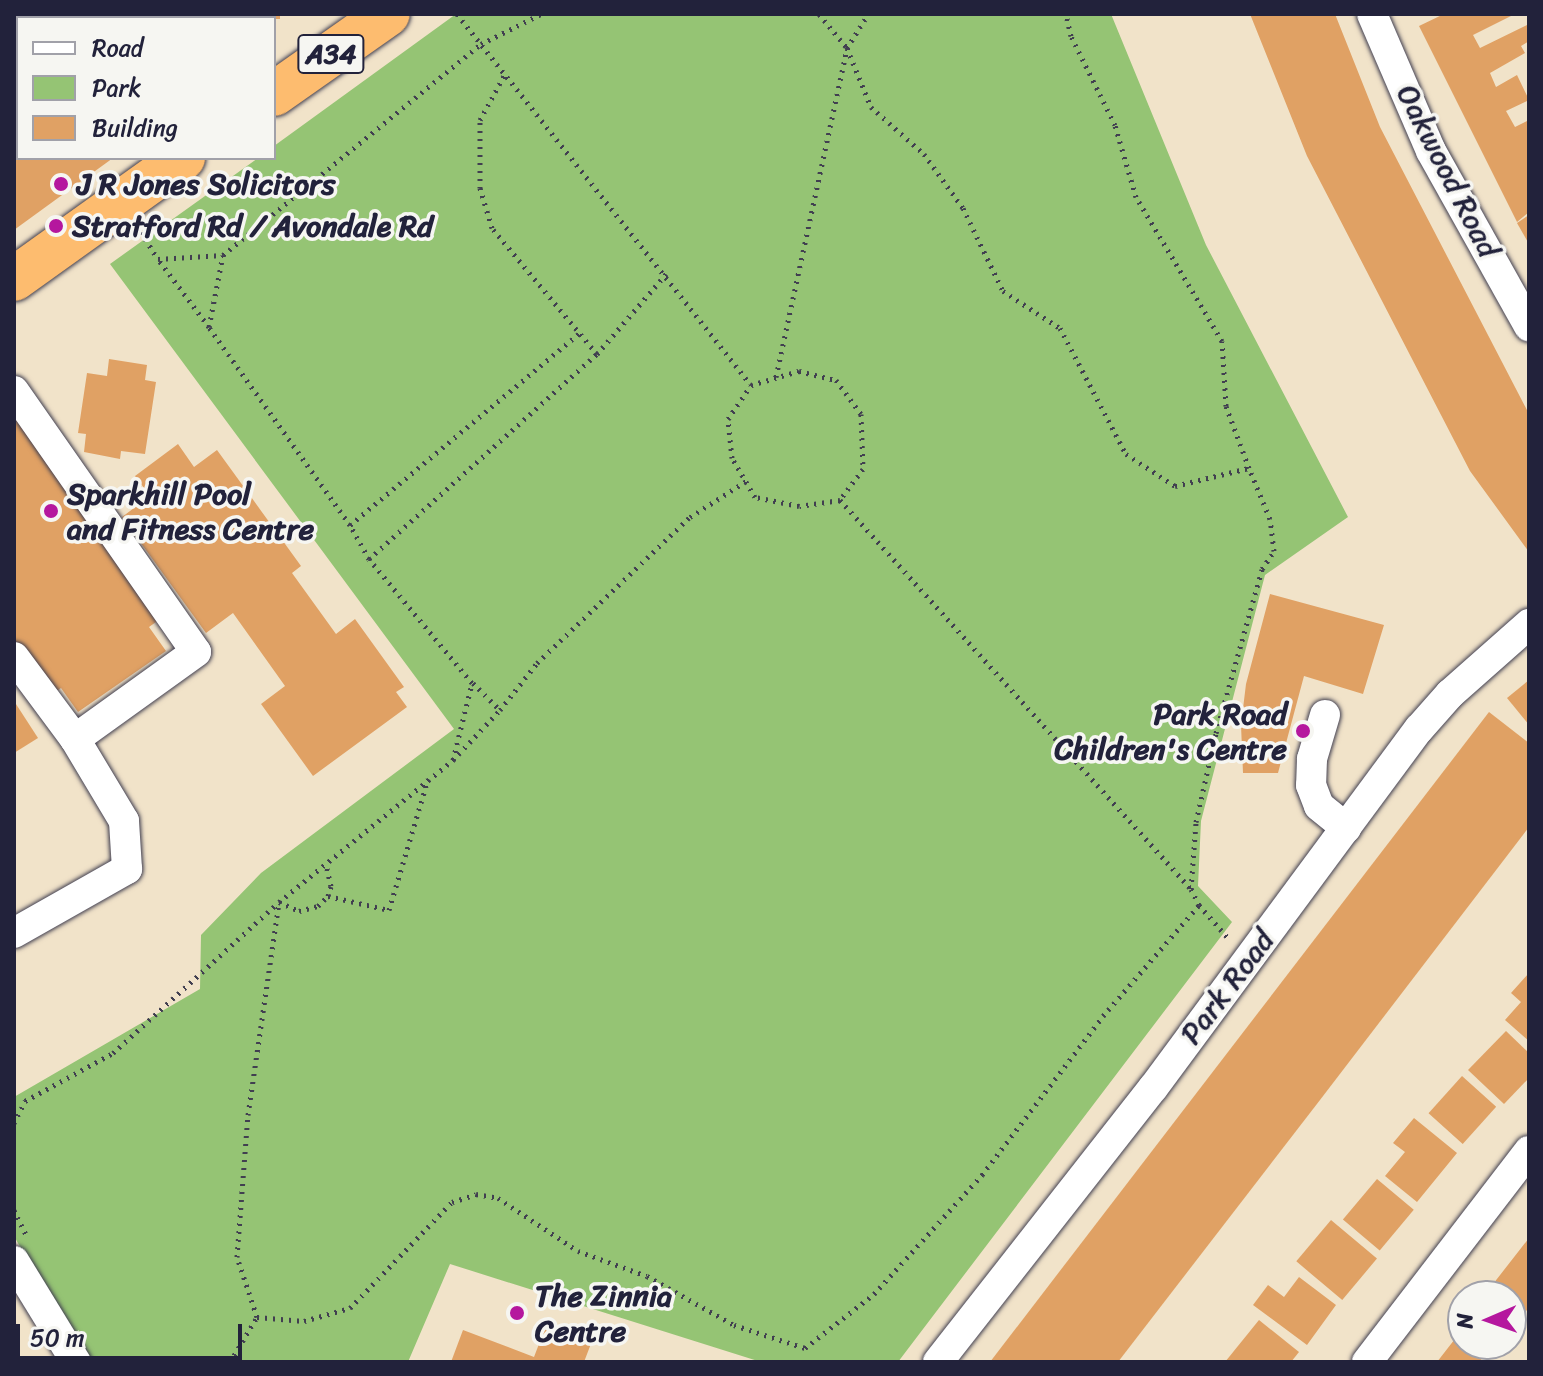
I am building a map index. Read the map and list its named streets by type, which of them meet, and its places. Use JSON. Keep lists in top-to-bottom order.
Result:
{
  "streets": {
    "highway": ["A34"],
    "street": ["Oakwood Road", "Park Road"]
  },
  "places": [
    "J R Jones Solicitors",
    "Stratford Rd / Avondale Rd",
    "Sparkhill Pool and Fitness Centre",
    "Park Road Children's Centre",
    "The Zinnia Centre"
  ],
  "legend": ["Road", "Park", "Building"],
  "scale_bar": "50 m",
  "north": "left"
}
